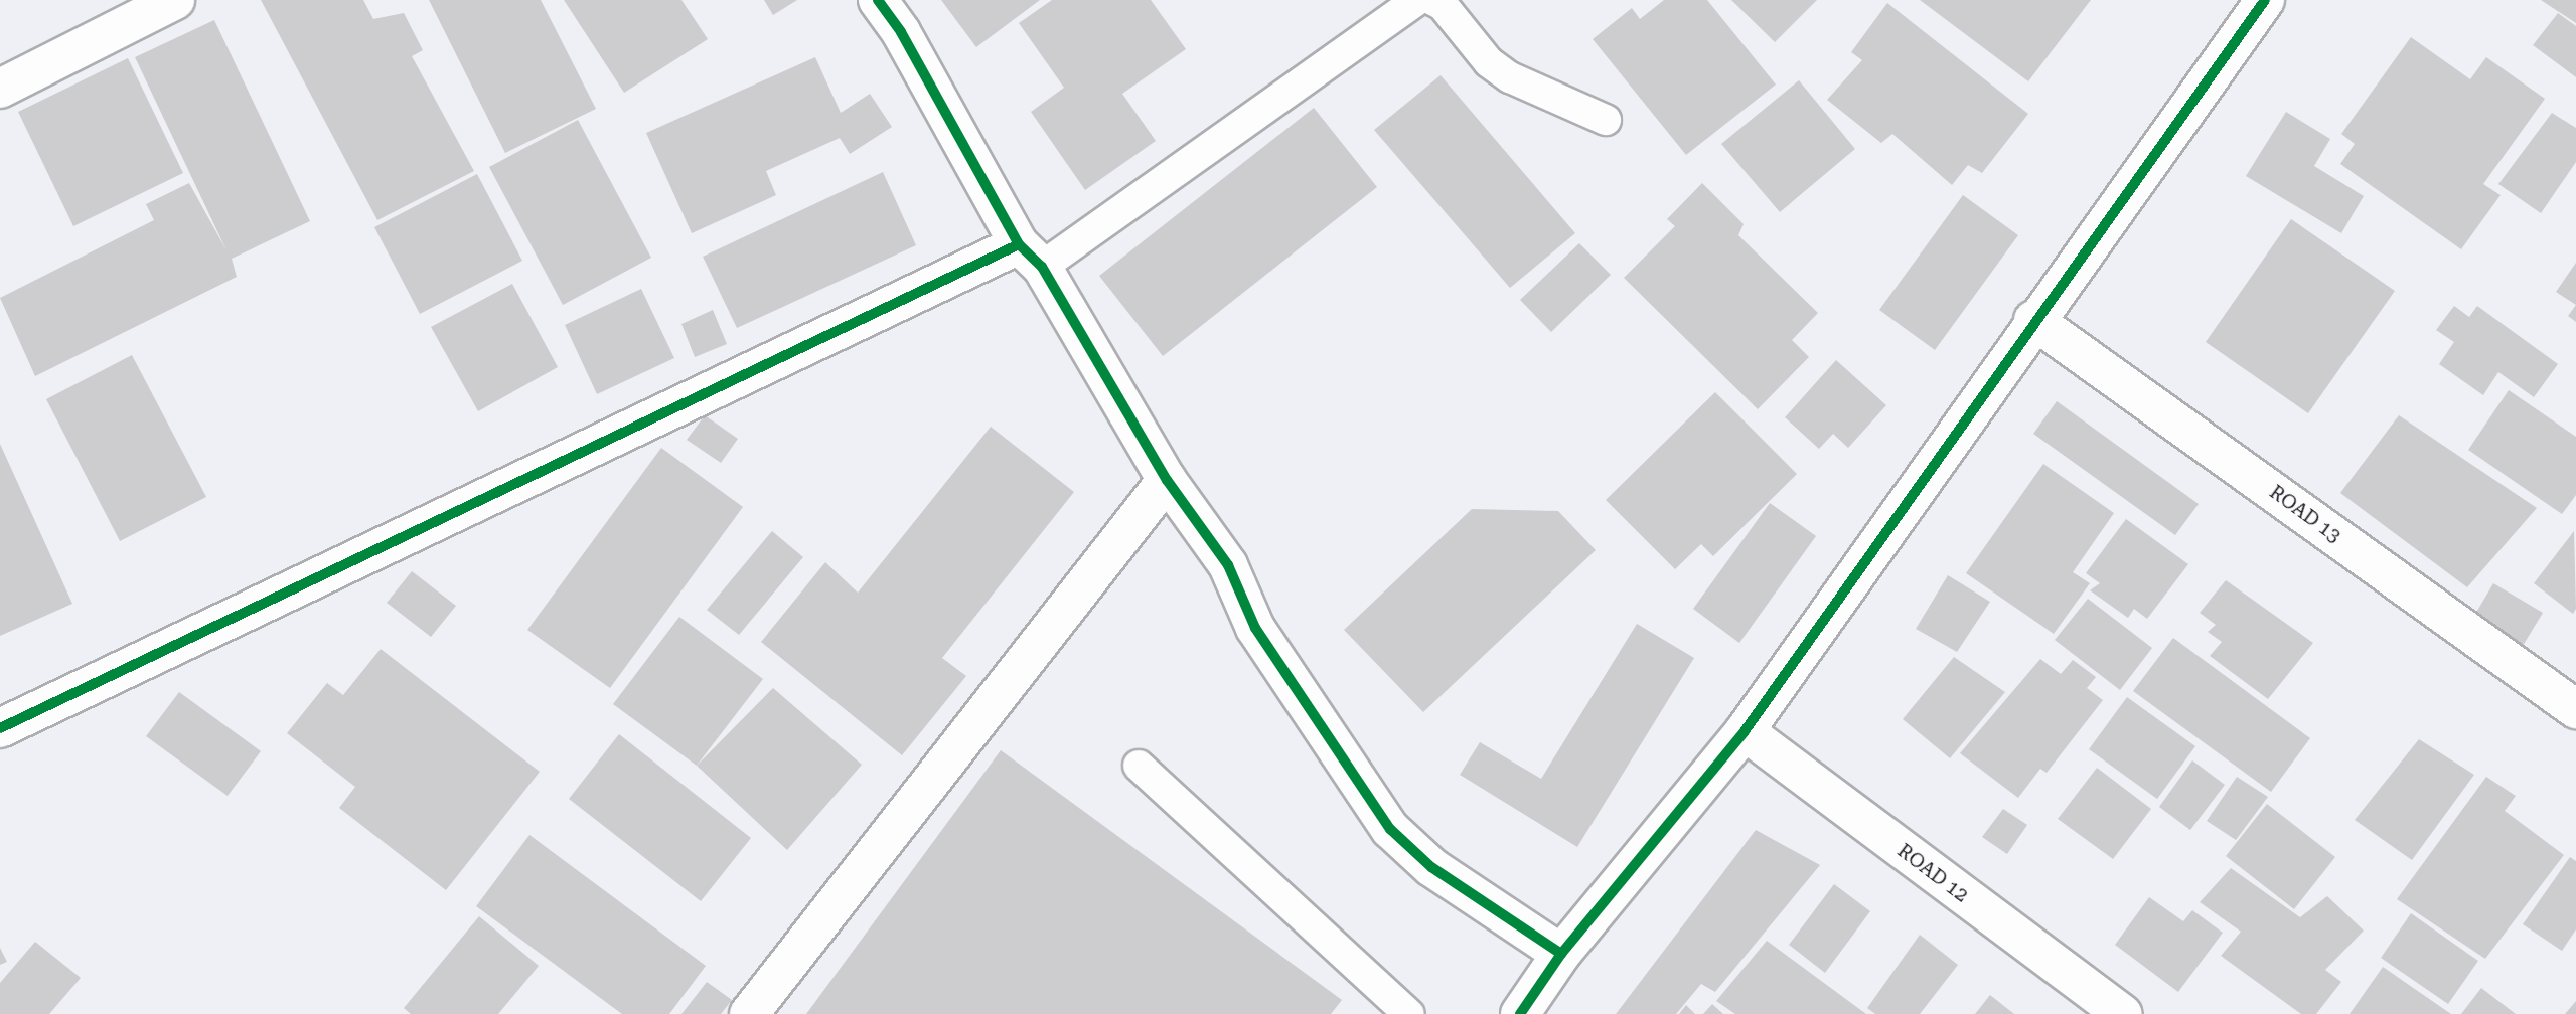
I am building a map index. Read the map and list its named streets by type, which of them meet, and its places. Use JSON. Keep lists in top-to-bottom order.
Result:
{
  "streets": {
    "street": ["ROAD 13", "ROAD 12"]
  }
}
